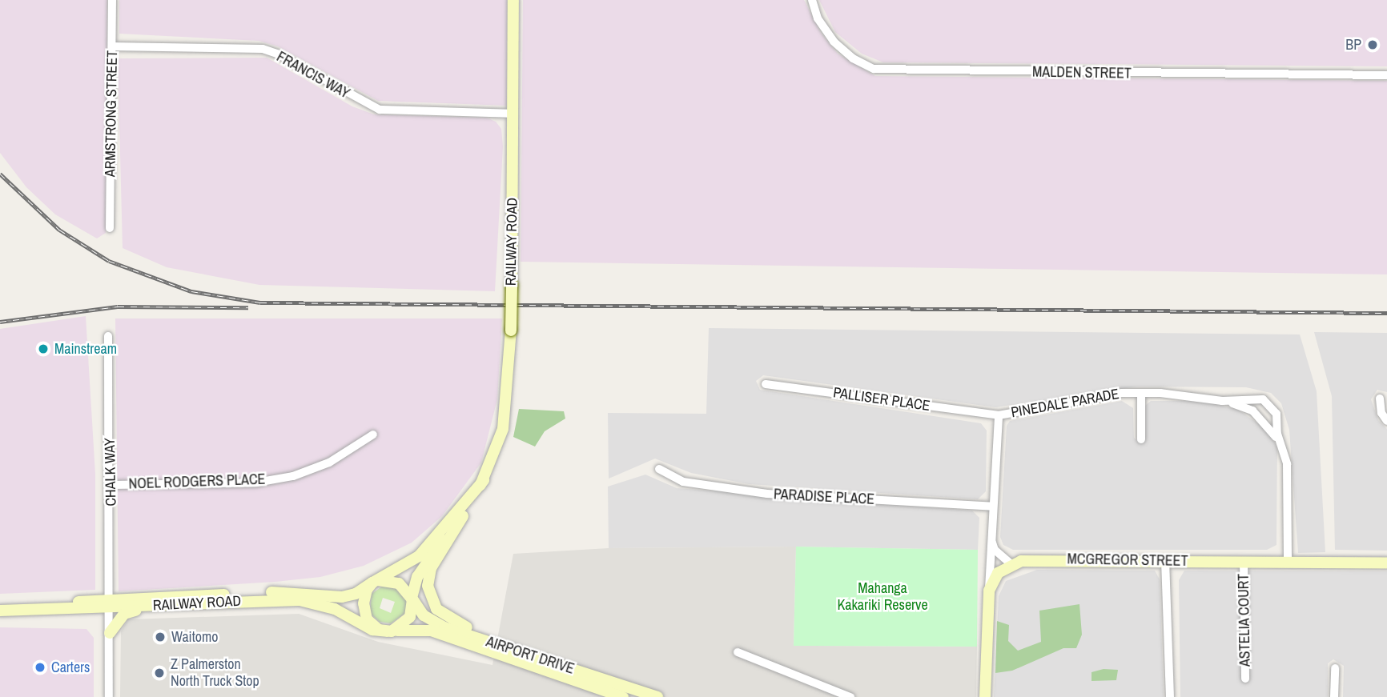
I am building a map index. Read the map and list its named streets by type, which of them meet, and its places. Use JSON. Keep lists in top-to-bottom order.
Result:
{
  "streets": {
    "main road": ["RAILWAY ROAD", "MCGREGOR STREET", "AIRPORT DRIVE"],
    "street": [
      "MALDEN STREET",
      "FRANCIS WAY",
      "ARMSTRONG STREET",
      "PALLISER PLACE",
      "PINEDALE PARADE",
      "CHALK WAY",
      "NOEL RODGERS PLACE",
      "PARADISE PLACE",
      "ASTELIA COURT"
    ]
  },
  "crossings": [
    ["FRANCIS WAY", "ARMSTRONG STREET"],
    ["FRANCIS WAY", "RAILWAY ROAD"],
    ["RAILWAY ROAD", "CHALK WAY"],
    ["RAILWAY ROAD", "AIRPORT DRIVE"],
    ["PALLISER PLACE", "PINEDALE PARADE"],
    ["PINEDALE PARADE", "PARADISE PLACE"],
    ["PINEDALE PARADE", "MCGREGOR STREET"],
    ["CHALK WAY", "NOEL RODGERS PLACE"],
    ["MCGREGOR STREET", "ASTELIA COURT"]
  ],
  "parks": ["Mahanga Kakariki Reserve"],
  "places": [
    "BP",
    "Mainstream",
    "Waitomo",
    "Carters",
    "Z Palmerston North Truck Stop"
  ]
}
